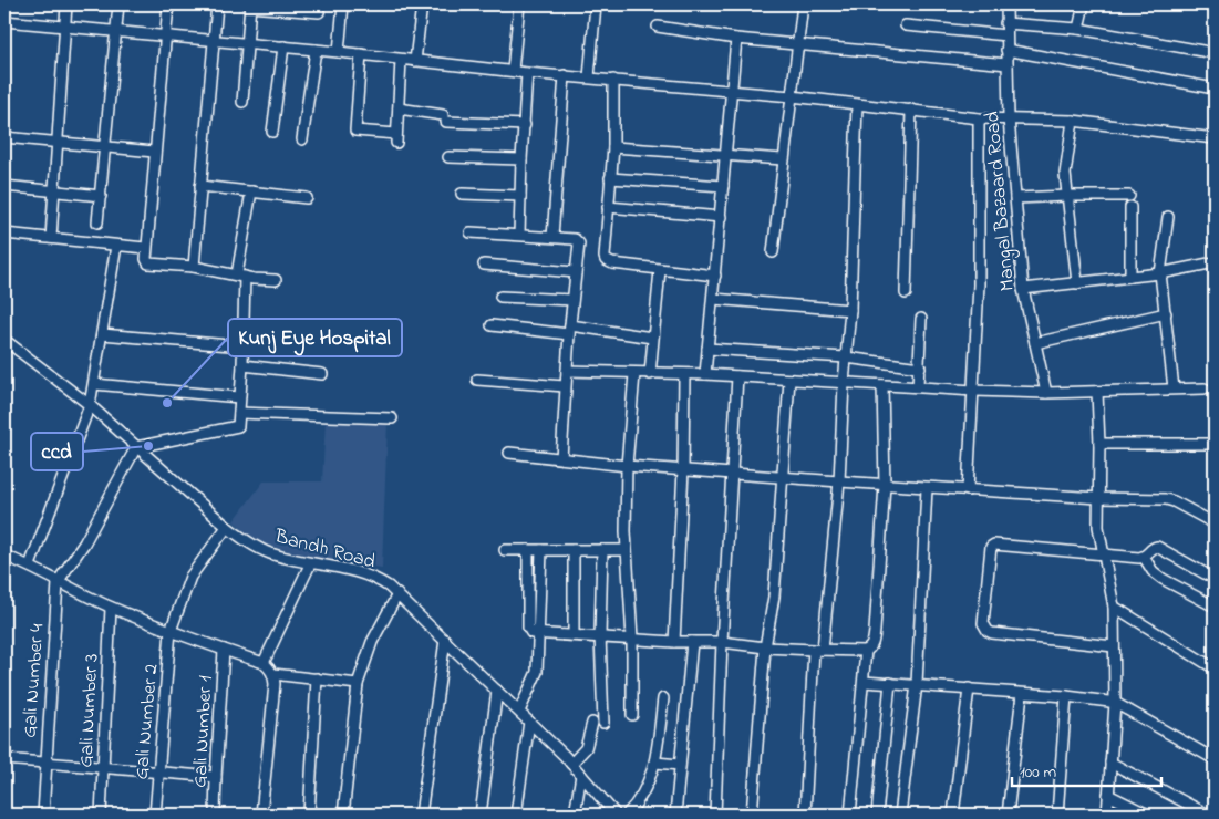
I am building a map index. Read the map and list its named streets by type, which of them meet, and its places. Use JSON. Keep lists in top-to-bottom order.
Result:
{
  "streets": {
    "street": [
      "Mangal Bazaard Road",
      "Bandh Road",
      "Gali Number 4",
      "Gali Number 3",
      "Gali Number 2",
      "Gali Number 1"
    ]
  },
  "crossings": [
    ["Bandh Road", "Gali Number 2"]
  ],
  "places": ["Kunj Eye Hospital", "ccd"],
  "scale_bar": "100 m"
}
